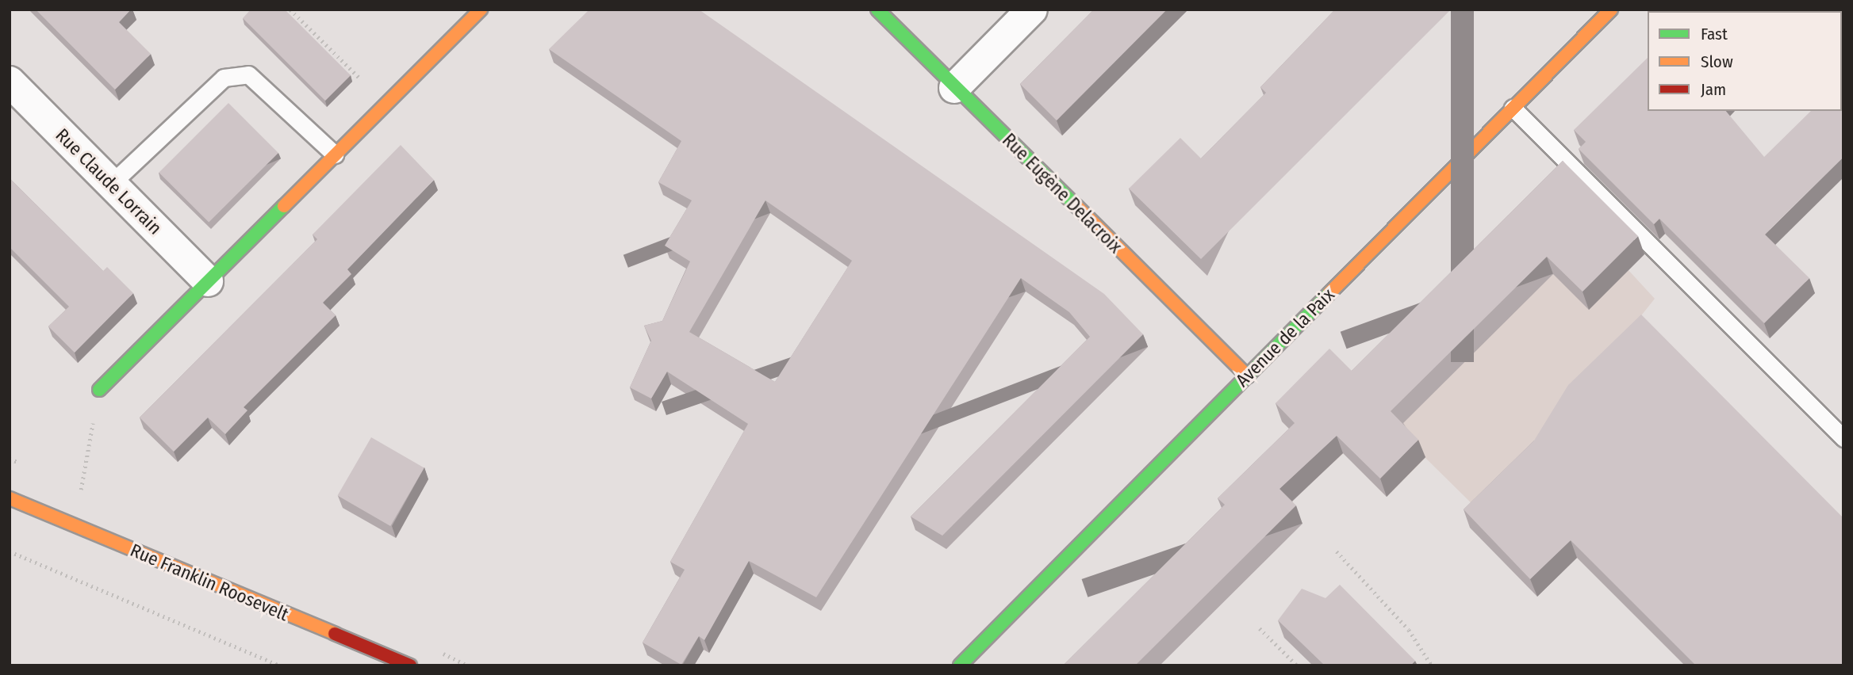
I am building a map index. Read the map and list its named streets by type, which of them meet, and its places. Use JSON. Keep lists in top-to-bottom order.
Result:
{
  "streets": {
    "street": [
      "Rue Claude Lorrain",
      "Rue Eugène Delacroix",
      "Avenue de la Paix",
      "Rue Franklin Roosevelt"
    ]
  },
  "crossings": [
    ["Rue Eugène Delacroix", "Avenue de la Paix"]
  ],
  "legend": ["Fast", "Slow", "Jam"]
}
